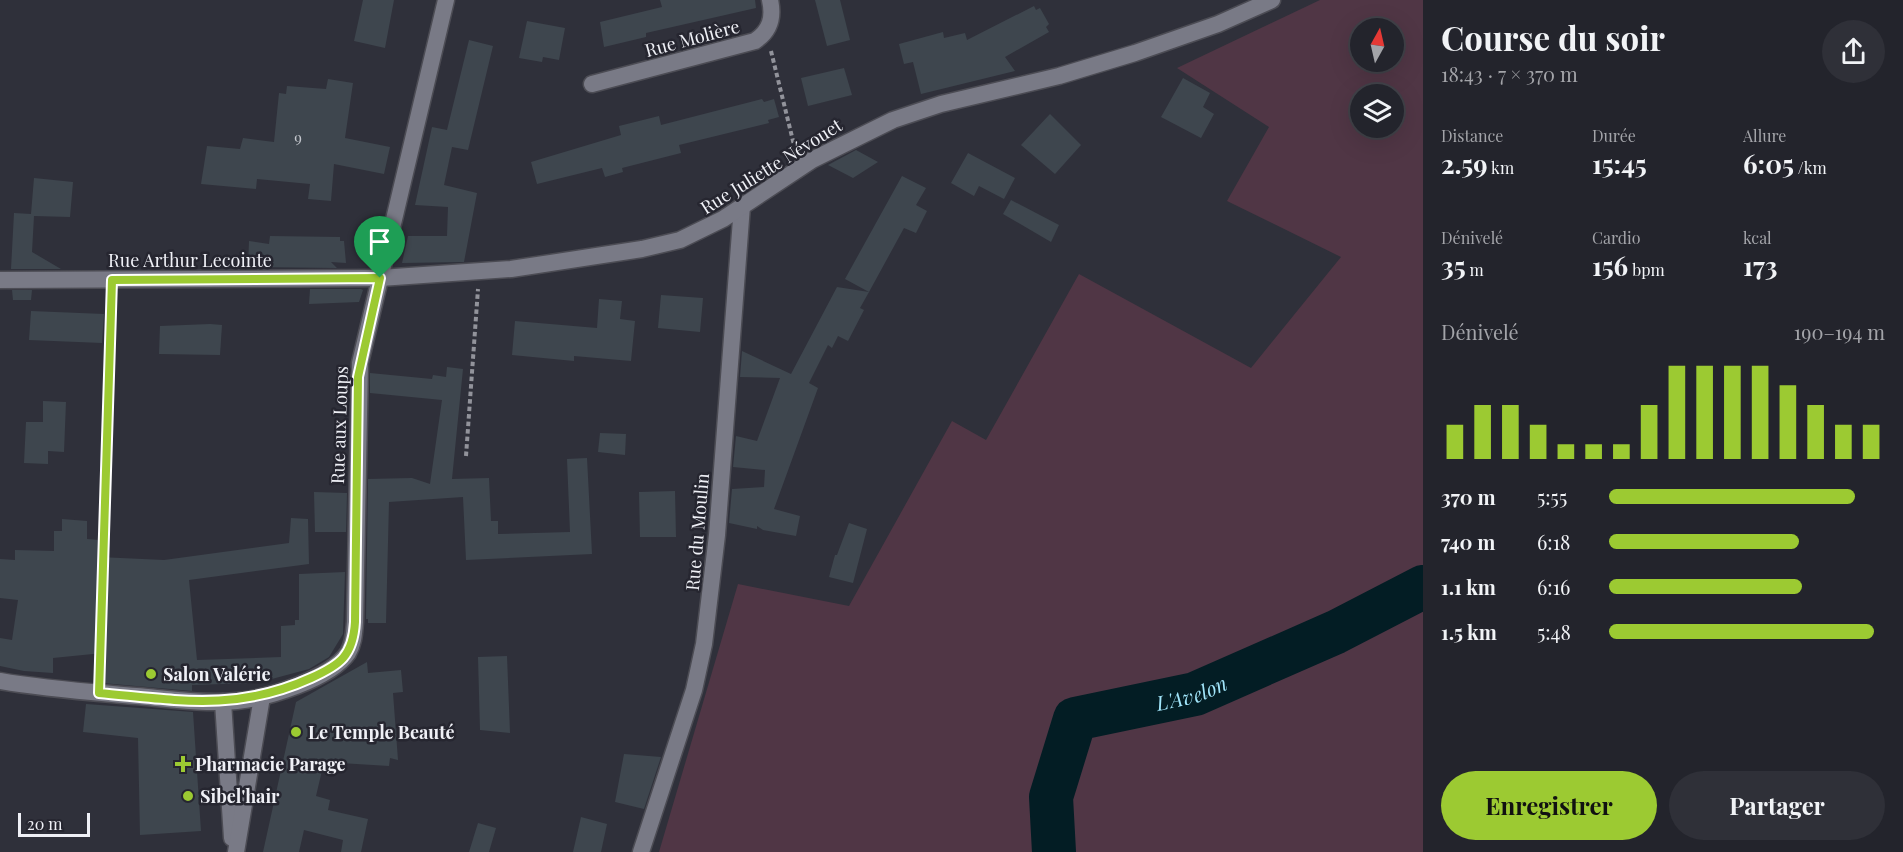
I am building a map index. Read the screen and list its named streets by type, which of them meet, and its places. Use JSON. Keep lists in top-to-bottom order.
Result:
{
  "streets": {
    "street": [
      "Rue Molière",
      "Rue Juliette Névouet",
      "Rue Arthur Lecointe",
      "Rue aux Loups",
      "Rue du Moulin"
    ]
  },
  "crossings": [
    ["Rue Juliette Névouet", "Rue Arthur Lecointe"],
    ["Rue Juliette Névouet", "Rue aux Loups"],
    ["Rue Juliette Névouet", "Rue du Moulin"],
    ["Rue Arthur Lecointe", "Rue aux Loups"]
  ],
  "water": ["L'Avelon"],
  "places": {
    "other": ["Salon Valérie", "Le Temple Beauté", "Sibel'hair"],
    "health": ["Pharmacie Parage"]
  },
  "house_numbers": ["9"],
  "scale_bar": "20 m",
  "north": "top",
  "page": {
    "heading": ["Course du soir", "18:43 · 7 × 370 m"],
    "stats": [
      ["Distance", "2.59 km"],
      ["Durée", "15:45"],
      ["Allure", "6:05 /km"],
      ["Dénivelé", "35 m"],
      ["Cardio", "156 bpm"],
      ["kcal", "173"]
    ],
    "chart": ["Dénivelé", "190–194 m"],
    "list": [
      {
        "name": "370 m",
        "note": "5:55"
      },
      {
        "name": "740 m",
        "note": "6:18"
      },
      {
        "name": "1.1 km",
        "note": "6:16"
      },
      {
        "name": "1.5 km",
        "note": "5:48"
      }
    ],
    "buttons": ["Enregistrer", "Partager"],
    "scale": "20 m"
  }
}
